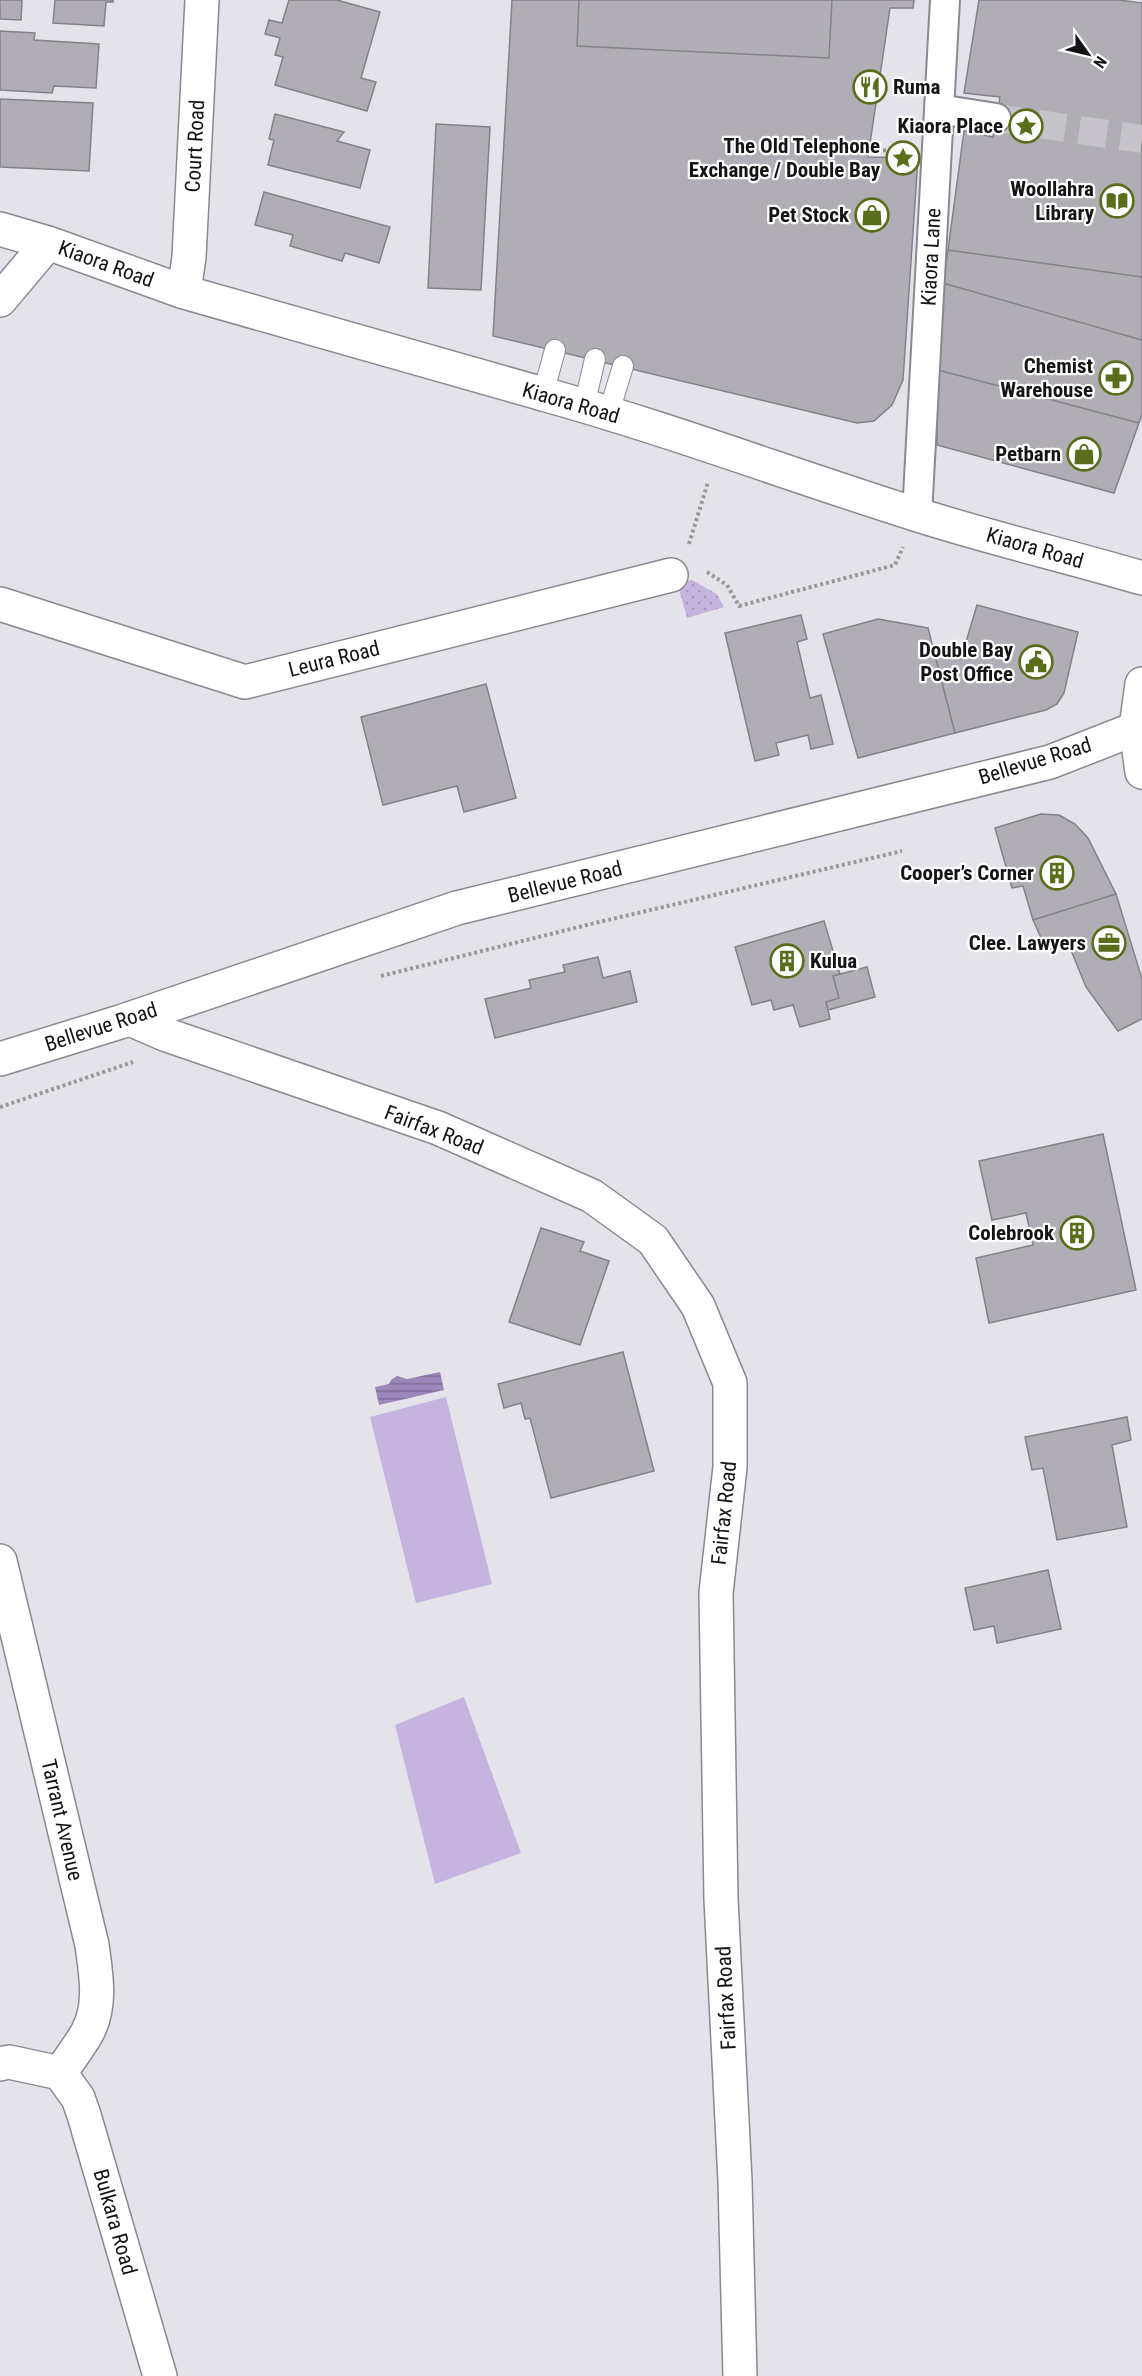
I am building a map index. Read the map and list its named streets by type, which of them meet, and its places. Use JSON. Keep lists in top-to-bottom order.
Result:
{
  "streets": {
    "street": [
      "Court Road",
      "Kiaora Lane",
      "Kiaora Road",
      "Leura Road",
      "Bellevue Road",
      "Fairfax Road",
      "Tarrant Avenue",
      "Bulkara Road"
    ]
  },
  "crossings": [
    ["Court Road", "Kiaora Road"],
    ["Kiaora Lane", "Kiaora Road"],
    ["Bellevue Road", "Fairfax Road"],
    ["Tarrant Avenue", "Bulkara Road"]
  ],
  "places": {
    "restaurant": ["Ruma"],
    "place": ["Kiaora Place", "The Old Telephone Exchange / Double Bay"],
    "library": ["Woollahra Library"],
    "shop": ["Pet Stock", "Petbarn"],
    "pharmacy": ["Chemist Warehouse"],
    "public building": ["Double Bay Post Office"],
    "building": ["Cooper’s Corner", "Kulua", "Colebrook"],
    "office": ["Clee. Lawyers"]
  },
  "north": "bottom right"
}
